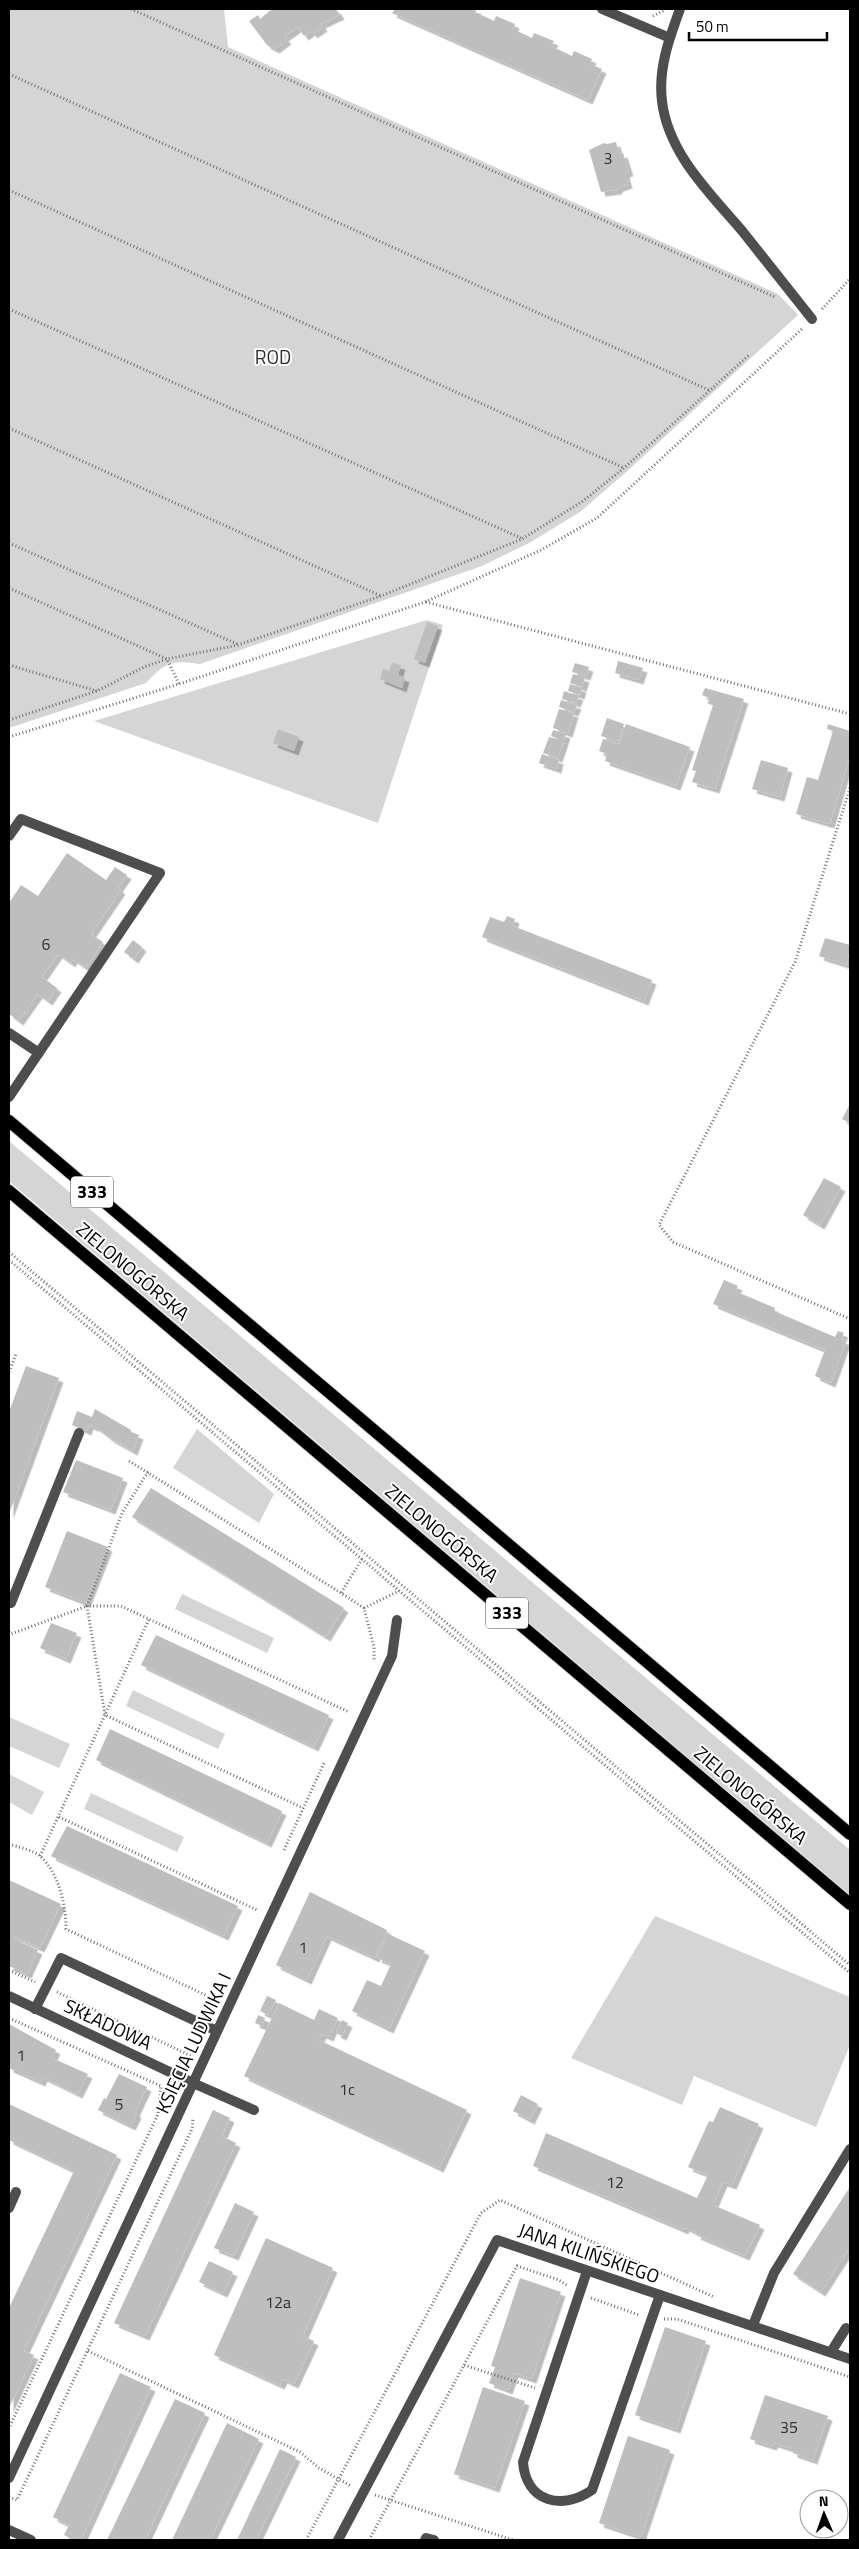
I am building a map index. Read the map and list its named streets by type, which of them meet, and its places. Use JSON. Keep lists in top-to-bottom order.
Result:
{
  "streets": {
    "main road": ["333", "ZIELONOGÓRSKA"],
    "street": ["SKŁADOWA", "KSIĘCIA LUDWIKA I", "JANA KILIŃSKIEGO"]
  },
  "crossings": [
    ["SKŁADOWA", "KSIĘCIA LUDWIKA I"]
  ],
  "parks": ["ROD"],
  "house_numbers": [
    "3",
    "6",
    "1",
    "1",
    "1c",
    "5",
    "12",
    "12a",
    "35"
  ],
  "scale_bar": "50 m",
  "north": "top"
}
